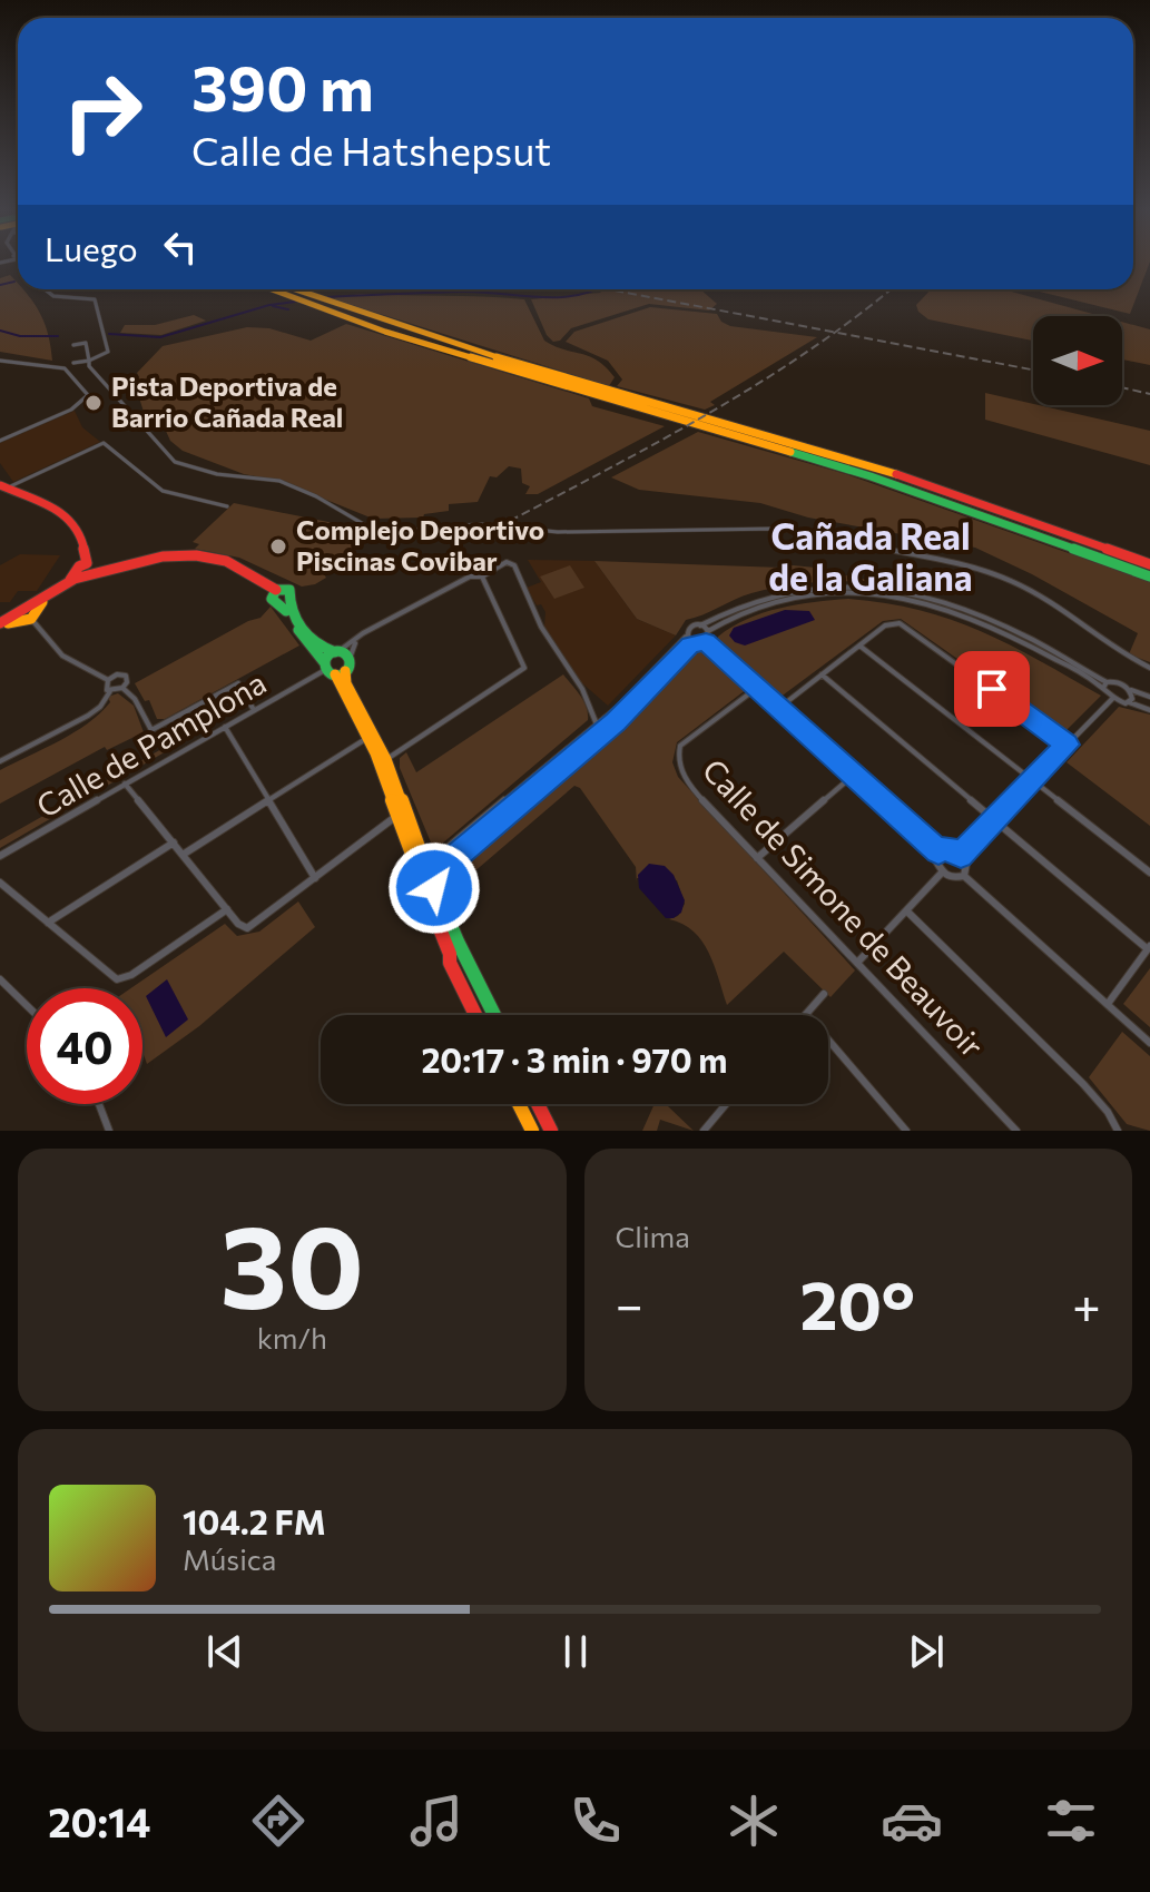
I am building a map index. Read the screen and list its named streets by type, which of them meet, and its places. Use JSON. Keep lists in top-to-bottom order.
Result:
{
  "streets": {
    "street": ["Calle de Pamplona", "Calle de Simone de Beauvoir"]
  },
  "districts": ["Cañada Real de la Galiana"],
  "places": ["Pista Deportiva de Barrio Cañada Real", "Complejo Deportivo Piscinas Covibar"],
  "north": "right",
  "page": {
    "turn": ["390 m", "Calle de Hatshepsut"],
    "then": "Luego",
    "limit": "40",
    "trip": "20:17 · 3 min · 970 m",
    "tile": [
      ["30", "km/h"],
      "Clima"
    ],
    "heat": ["−", "20°", "+"],
    "song": ["104.2 FM", "Música"],
    "tabs": "20:14"
  }
}
